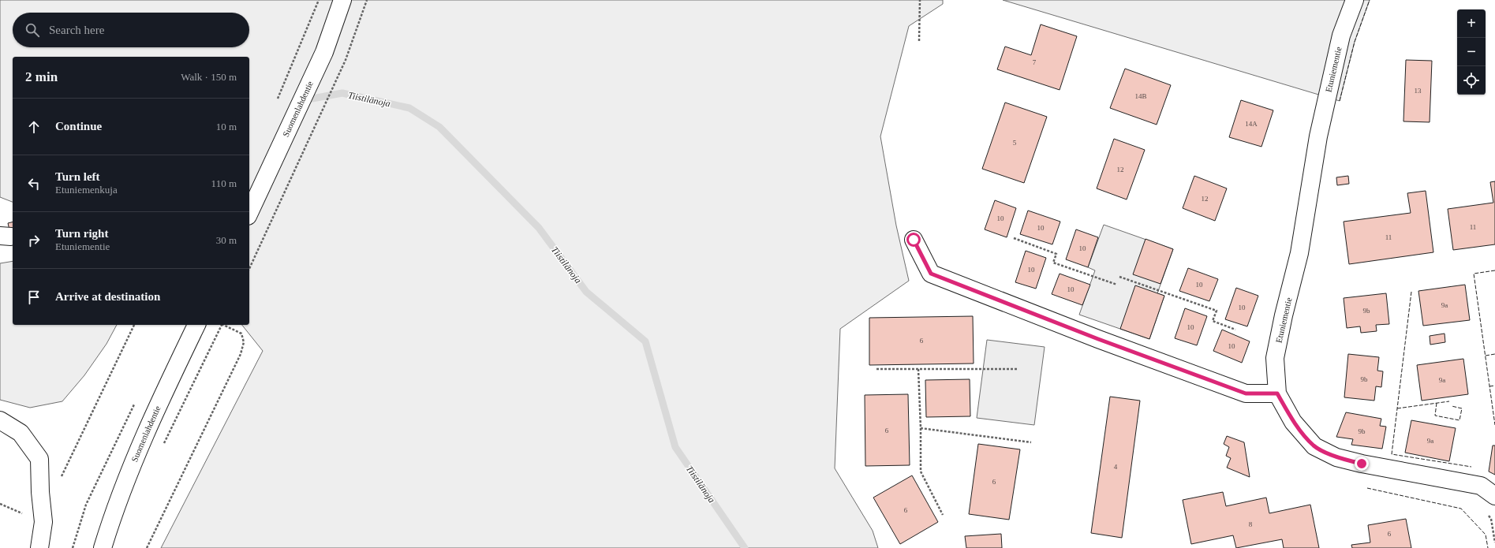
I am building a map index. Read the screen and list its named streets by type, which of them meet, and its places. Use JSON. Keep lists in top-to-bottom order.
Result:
{
  "streets": {
    "street": ["Etuniementie", "Suomenlahdentie"]
  },
  "water": ["Tiistilänoja"],
  "house_numbers": [
    "7",
    "13",
    "14B",
    "14A",
    "5",
    "12",
    "12",
    "10",
    "11",
    "10",
    "11",
    "10",
    "10",
    "10",
    "10",
    "9a",
    "10",
    "9b",
    "10",
    "6",
    "10",
    "9b",
    "9a",
    "6",
    "9b",
    "9a",
    "4",
    "6",
    "6",
    "8",
    "6"
  ],
  "page": {
    "map_buttons": ["+", "−"],
    "search": "Search here",
    "heading": ["2 min", "Walk · 150 m"],
    "list": [
      ["Continue", "10 m"],
      ["Turn left", "Etuniemenkuja", "110 m"],
      ["Turn right", "Etuniementie", "30 m"],
      "Arrive at destination"
    ]
  }
}
